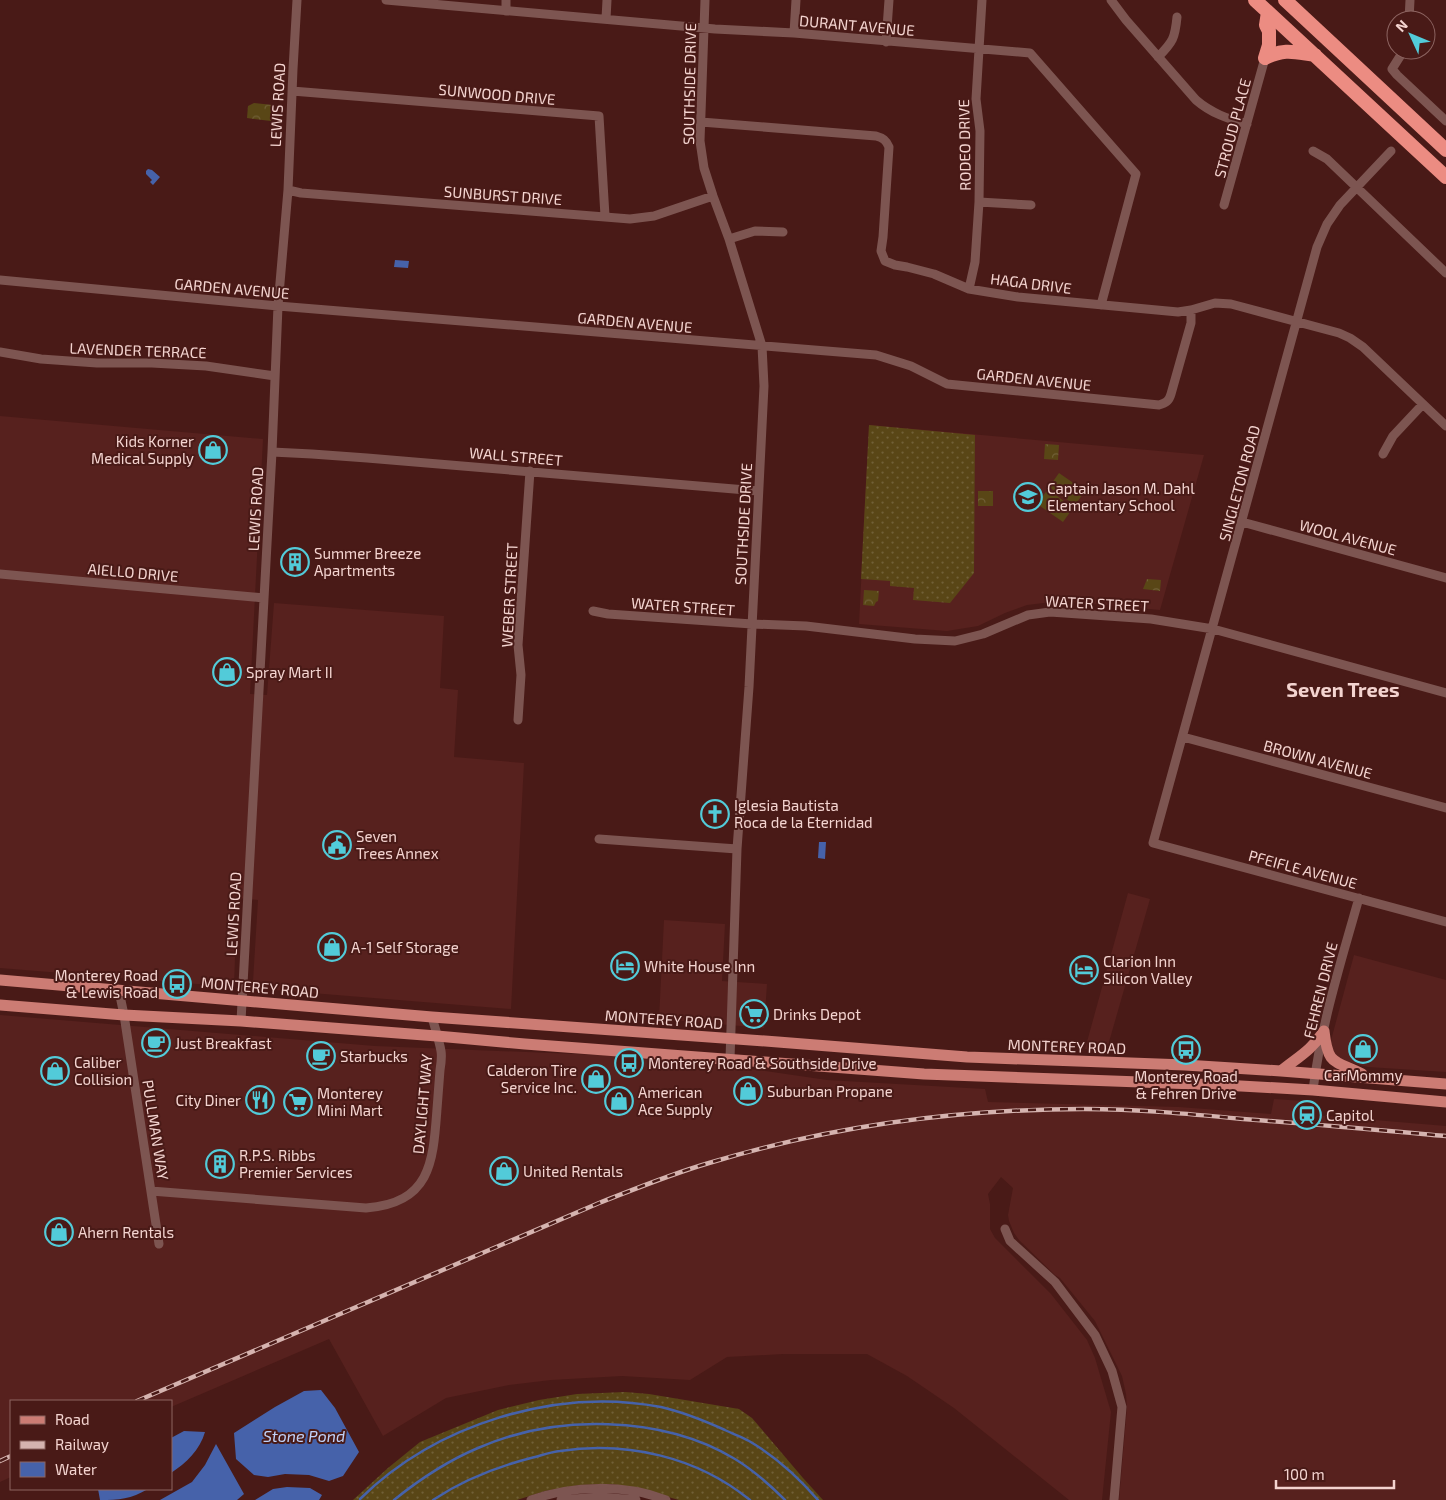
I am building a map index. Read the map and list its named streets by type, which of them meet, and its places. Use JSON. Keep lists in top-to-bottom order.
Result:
{
  "streets": {
    "main road": ["MONTEREY ROAD"],
    "street": [
      "DURANT AVENUE",
      "SOUTHSIDE DRIVE",
      "SUNWOOD DRIVE",
      "LEWIS ROAD",
      "STROUD PLACE",
      "RODEO DRIVE",
      "SUNBURST DRIVE",
      "HAGA DRIVE",
      "GARDEN AVENUE",
      "LAVENDER TERRACE",
      "WALL STREET",
      "SINGLETON ROAD",
      "WOOL AVENUE",
      "AIELLO DRIVE",
      "WEBER STREET",
      "WATER STREET",
      "BROWN AVENUE",
      "PFEIFLE AVENUE",
      "FEHREN DRIVE",
      "DAYLIGHT WAY",
      "PULLMAN WAY"
    ]
  },
  "crossings": [
    ["DURANT AVENUE", "SOUTHSIDE DRIVE"],
    ["DURANT AVENUE", "RODEO DRIVE"],
    ["DURANT AVENUE", "HAGA DRIVE"],
    ["SOUTHSIDE DRIVE", "SUNBURST DRIVE"],
    ["SOUTHSIDE DRIVE", "HAGA DRIVE"],
    ["SOUTHSIDE DRIVE", "GARDEN AVENUE"],
    ["SOUTHSIDE DRIVE", "WALL STREET"],
    ["SOUTHSIDE DRIVE", "WATER STREET"],
    ["SOUTHSIDE DRIVE", "MONTEREY ROAD"],
    ["SUNWOOD DRIVE", "LEWIS ROAD"],
    ["SUNWOOD DRIVE", "SUNBURST DRIVE"],
    ["LEWIS ROAD", "SUNBURST DRIVE"],
    ["LEWIS ROAD", "GARDEN AVENUE"],
    ["LEWIS ROAD", "LAVENDER TERRACE"],
    ["LEWIS ROAD", "WALL STREET"],
    ["LEWIS ROAD", "AIELLO DRIVE"],
    ["LEWIS ROAD", "MONTEREY ROAD"],
    ["RODEO DRIVE", "HAGA DRIVE"],
    ["HAGA DRIVE", "GARDEN AVENUE"],
    ["HAGA DRIVE", "SINGLETON ROAD"],
    ["WALL STREET", "WEBER STREET"],
    ["SINGLETON ROAD", "WOOL AVENUE"],
    ["SINGLETON ROAD", "WATER STREET"],
    ["SINGLETON ROAD", "BROWN AVENUE"],
    ["SINGLETON ROAD", "PFEIFLE AVENUE"],
    ["PFEIFLE AVENUE", "FEHREN DRIVE"],
    ["MONTEREY ROAD", "FEHREN DRIVE"],
    ["MONTEREY ROAD", "DAYLIGHT WAY"],
    ["MONTEREY ROAD", "PULLMAN WAY"],
    ["DAYLIGHT WAY", "PULLMAN WAY"]
  ],
  "districts": ["Seven Trees"],
  "water": ["Stone Pond"],
  "places": {
    "shop": [
      "Kids Korner Medical Supply",
      "Spray Mart II",
      "A-1 Self Storage",
      "CarMommy",
      "Caliber Collision",
      "Calderon Tire Service Inc.",
      "Suburban Propane",
      "American Ace Supply",
      "United Rentals",
      "Ahern Rentals"
    ],
    "school or university": ["Captain Jason M. Dahl Elementary School"],
    "building": ["Summer Breeze Apartments", "R.P.S. Ribbs Premier Services"],
    "church": ["Iglesia Bautista Roca de la Eternidad"],
    "public building": ["Seven Trees Annex"],
    "hotel": ["White House Inn", "Clarion Inn Silicon Valley"],
    "bus stop": ["Monterey Road & Lewis Road", "Monterey Road & Fehren Drive", "Monterey Road & Southside Drive"],
    "supermarket": ["Drinks Depot", "Monterey Mini Mart"],
    "cafe": ["Just Breakfast", "Starbucks"],
    "restaurant": ["City Diner"],
    "station": ["Capitol"]
  },
  "legend": ["Road", "Railway", "Water"],
  "scale_bar": "100 m",
  "north": "top left"
}
